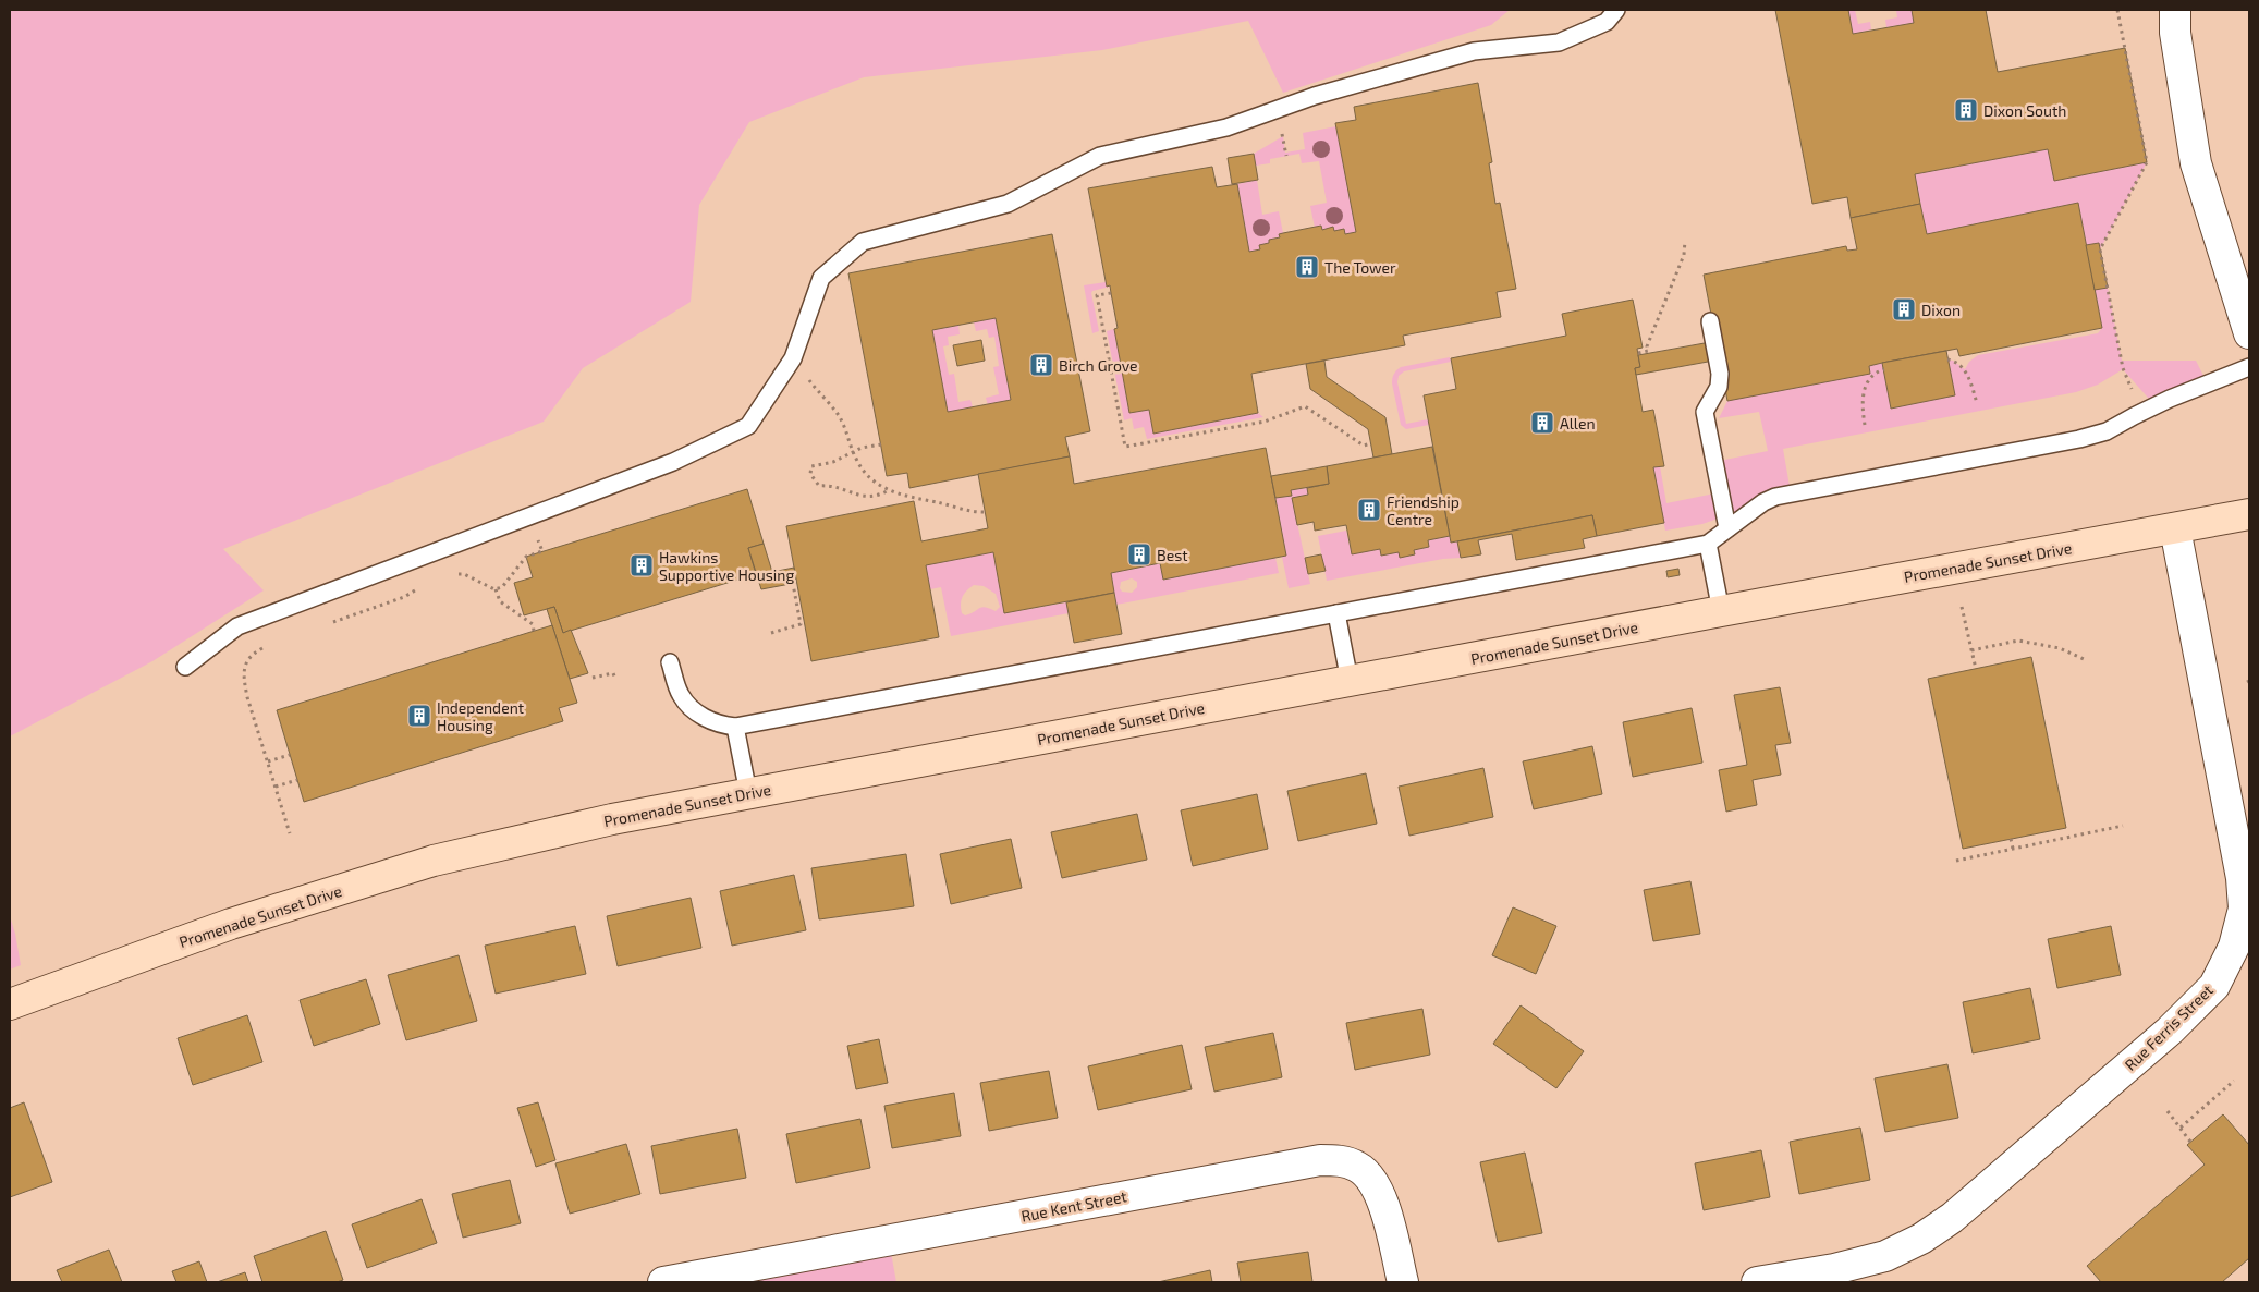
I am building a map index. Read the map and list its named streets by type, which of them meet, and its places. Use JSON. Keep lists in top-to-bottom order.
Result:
{
  "streets": {
    "street": ["Promenade Sunset Drive", "Rue Ferris Street", "Rue Kent Street"]
  },
  "crossings": [
    ["Promenade Sunset Drive", "Rue Ferris Street"]
  ],
  "places": {
    "building": [
      "Dixon South",
      "The Tower",
      "Dixon",
      "Birch Grove",
      "Allen",
      "Friendship Centre",
      "Best",
      "Hawkins Supportive Housing",
      "Independent Housing"
    ]
  }
}
